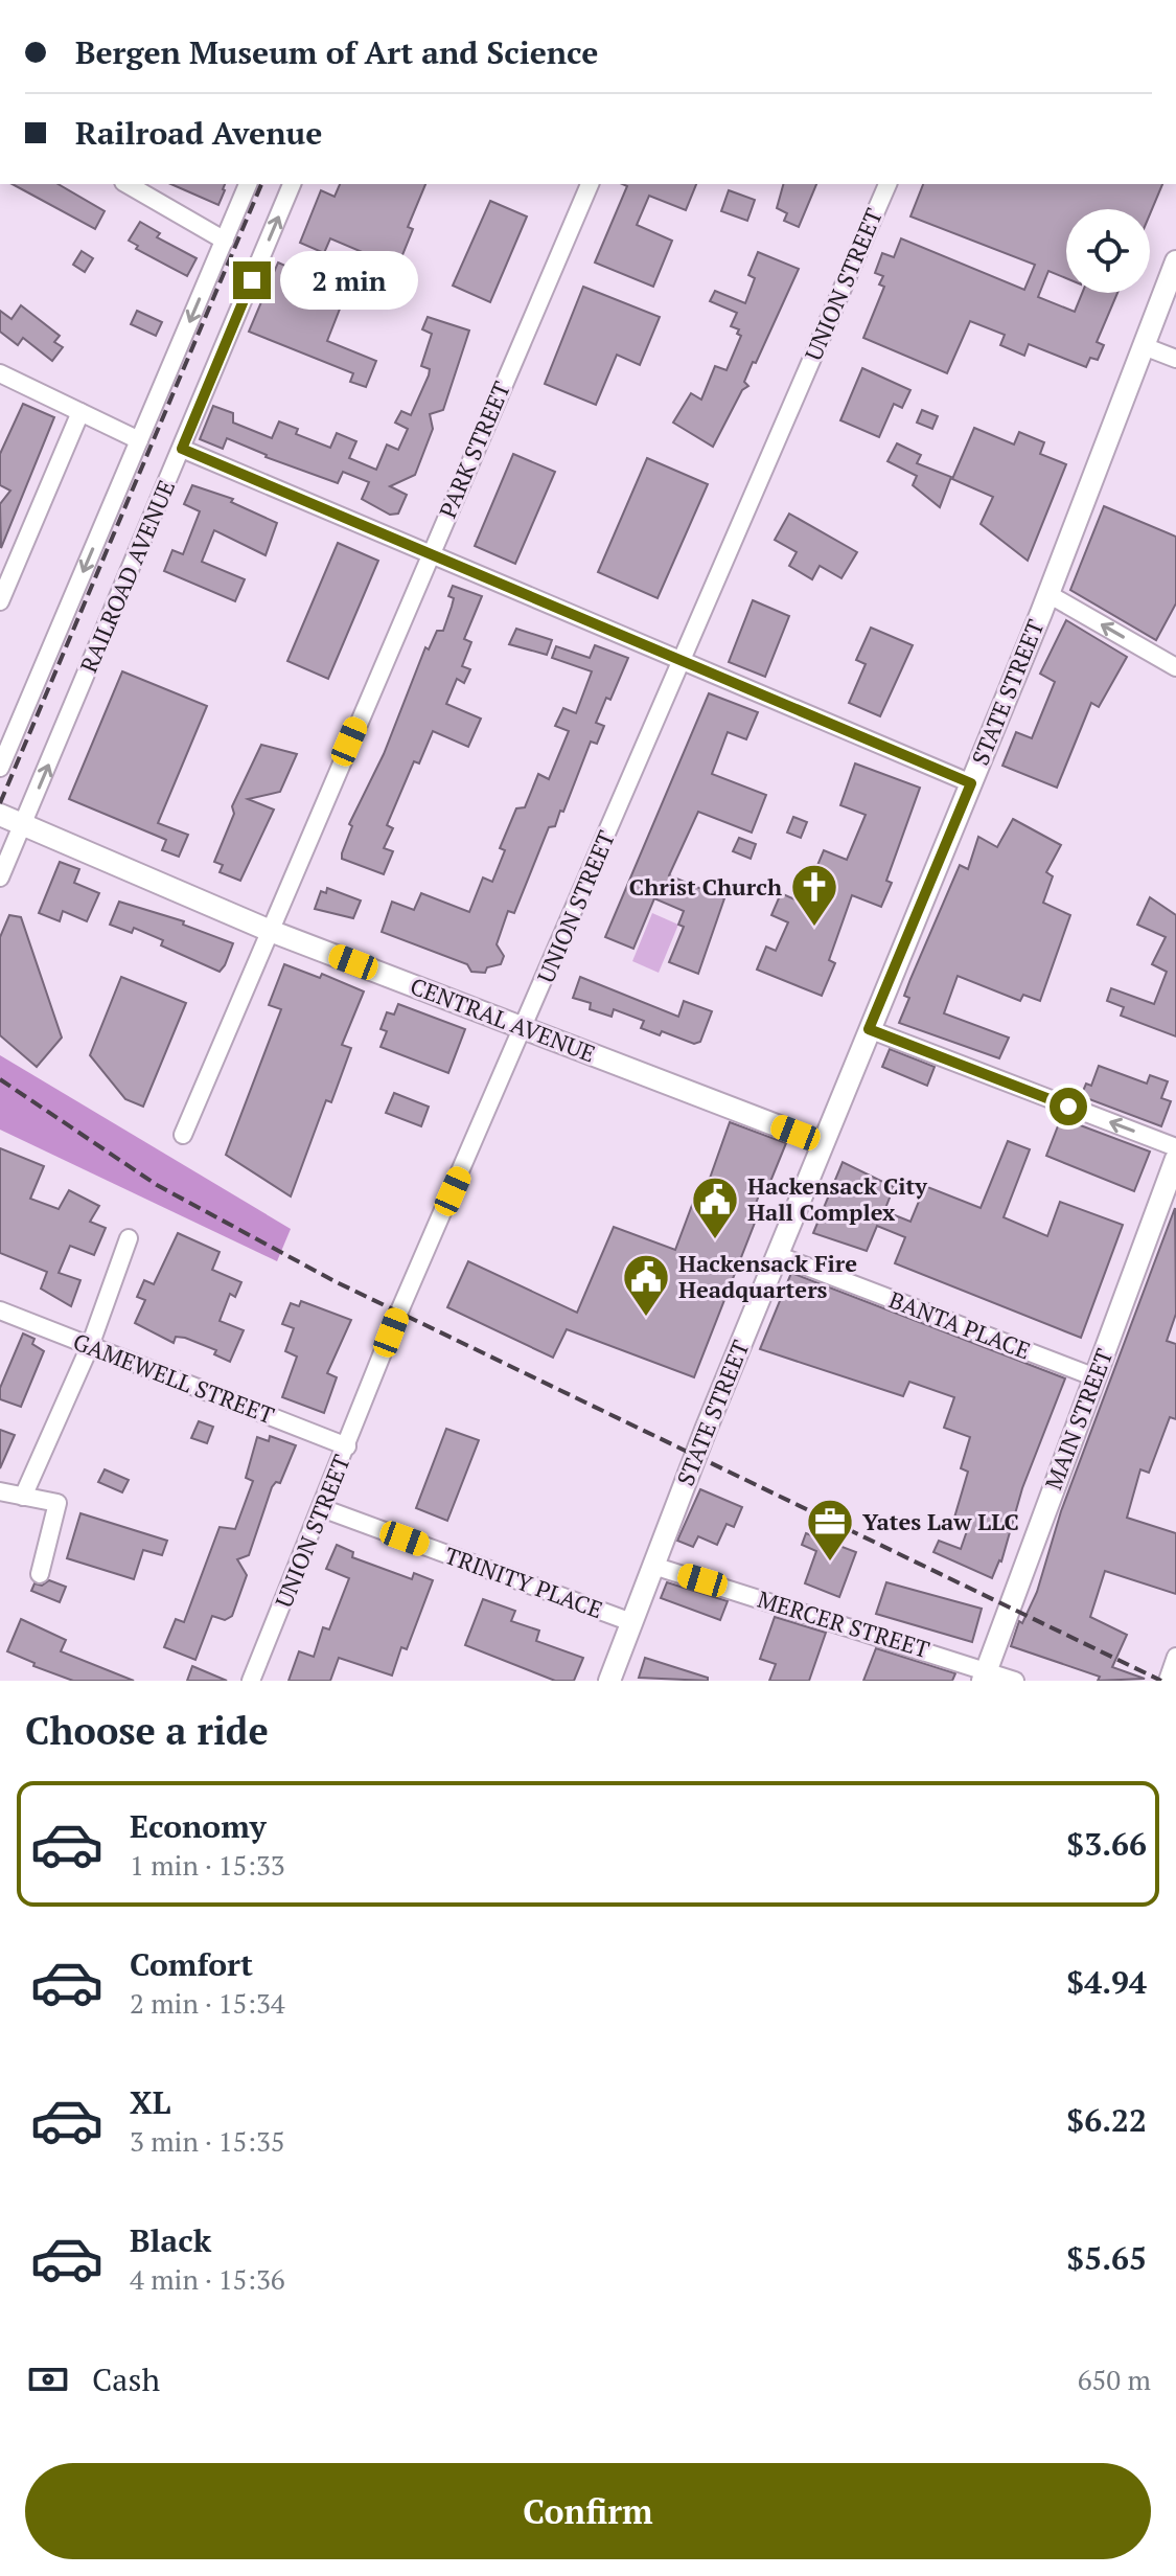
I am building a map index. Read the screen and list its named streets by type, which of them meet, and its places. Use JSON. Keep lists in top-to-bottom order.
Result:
{
  "streets": {
    "street": [
      "UNION STREET",
      "PARK STREET",
      "RAILROAD AVENUE",
      "STATE STREET",
      "CENTRAL AVENUE",
      "BANTA PLACE",
      "GAMEWELL STREET",
      "MAIN STREET",
      "TRINITY PLACE",
      "MERCER STREET"
    ]
  },
  "crossings": [
    ["UNION STREET", "CENTRAL AVENUE"],
    ["UNION STREET", "GAMEWELL STREET"],
    ["UNION STREET", "TRINITY PLACE"],
    ["PARK STREET", "CENTRAL AVENUE"],
    ["RAILROAD AVENUE", "CENTRAL AVENUE"],
    ["STATE STREET", "CENTRAL AVENUE"],
    ["STATE STREET", "BANTA PLACE"],
    ["STATE STREET", "TRINITY PLACE"],
    ["STATE STREET", "MERCER STREET"],
    ["BANTA PLACE", "MAIN STREET"],
    ["MAIN STREET", "MERCER STREET"]
  ],
  "places": {
    "church": ["Christ Church"],
    "public building": ["Hackensack City Hall Complex", "Hackensack Fire Headquarters"],
    "office": ["Yates Law LLC"]
  },
  "page": {
    "banner": ["Bergen Museum of Art and Science", "Railroad Avenue"],
    "bubble": "2 min",
    "heading": "Choose a ride",
    "list": [
      {
        "name": "Economy",
        "note": "1 min · 15:33",
        "value": "$3.66"
      },
      {
        "name": "Comfort",
        "note": "2 min · 15:34",
        "value": "$4.94"
      },
      {
        "name": "XL",
        "note": "3 min · 15:35",
        "value": "$6.22"
      },
      {
        "name": "Black",
        "note": "4 min · 15:36",
        "value": "$5.65"
      }
    ],
    "pay": ["Cash", "650 m"],
    "buttons": "Confirm"
  }
}
